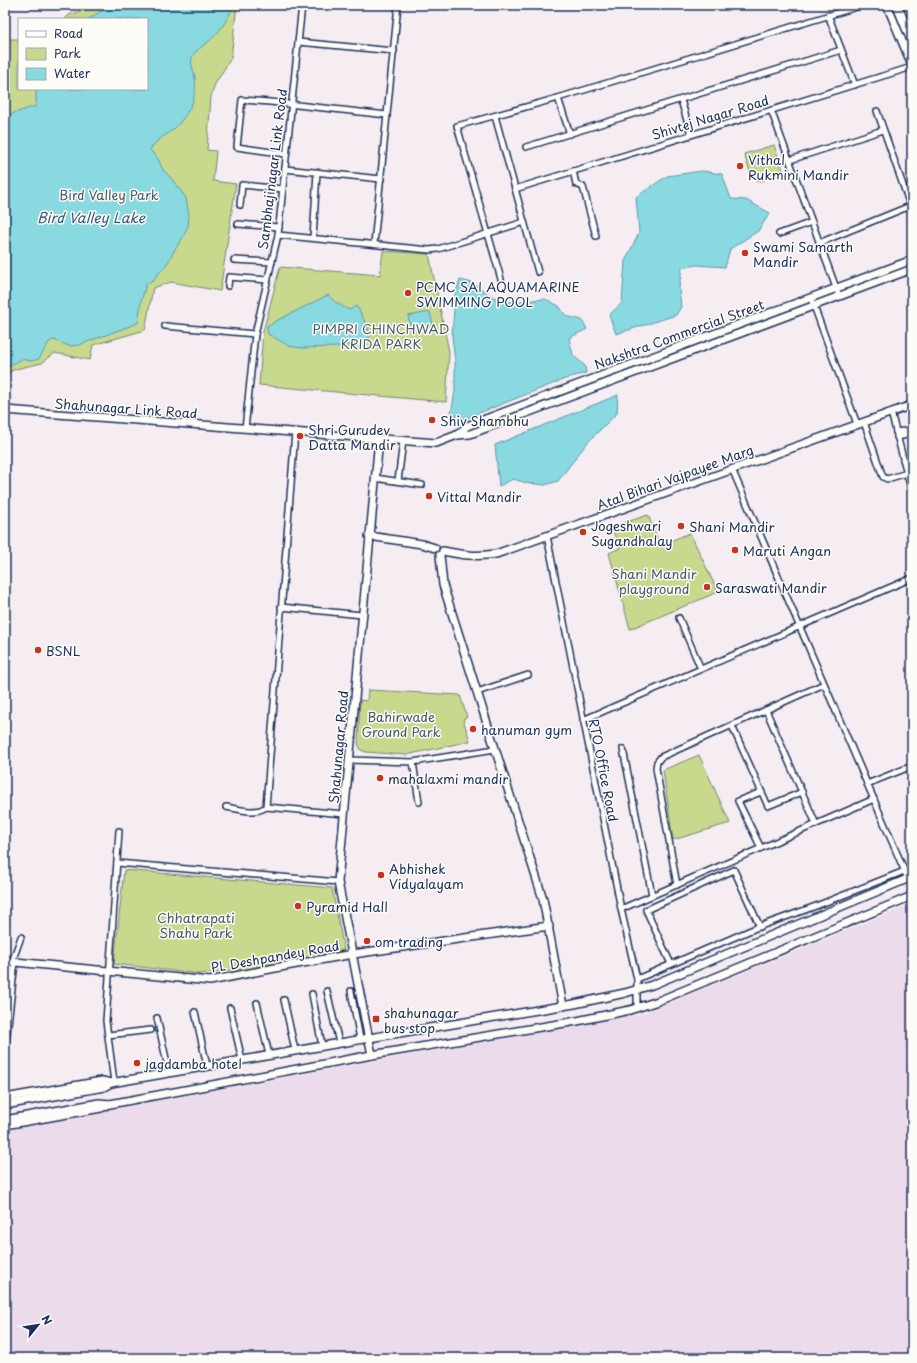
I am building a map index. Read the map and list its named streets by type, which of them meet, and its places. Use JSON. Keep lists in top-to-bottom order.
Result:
{
  "streets": {
    "street": [
      "Shivtej Nagar Road",
      "Sambhajinagar Link Road",
      "Nakshtra Commercial Street",
      "Shahunagar Link Road",
      "Atal Bihari Vajpayee Marg",
      "Shahunagar Road",
      "RTO Office Road",
      "PL Deshpandey Road"
    ]
  },
  "crossings": [
    ["Sambhajinagar Link Road", "Nakshtra Commercial Street"],
    ["Sambhajinagar Link Road", "Shahunagar Link Road"],
    ["Nakshtra Commercial Street", "Shahunagar Link Road"],
    ["Nakshtra Commercial Street", "Shahunagar Road"],
    ["Atal Bihari Vajpayee Marg", "RTO Office Road"],
    ["Shahunagar Road", "PL Deshpandey Road"]
  ],
  "water": ["Bird Valley Lake"],
  "parks": [
    "Bird Valley Park",
    "PIMPRI CHINCHWAD KRIDA PARK",
    "Shani Mandir playground",
    "Bahirwade Ground Park",
    "Chhatrapati Shahu Park"
  ],
  "places": {
    "other": [
      "Vithal Rukmini Mandir",
      "Swami Samarth Mandir",
      "PCMC SAI AQUAMARINE SWIMMING POOL",
      "Shiv Shambhu",
      "Shri Gurudev Datta Mandir",
      "Vittal Mandir",
      "Shani Mandir",
      "Jogeshwari Sugandhalay",
      "Maruti Angan",
      "Saraswati Mandir",
      "BSNL",
      "hanuman gym",
      "mahalaxmi mandir",
      "Abhishek Vidyalayam",
      "Pyramid Hall",
      "om trading",
      "jagdamba hotel"
    ],
    "transit": ["shahunagar bus stop"]
  },
  "legend": ["Road", "Park", "Water"],
  "north": "top right"
}
